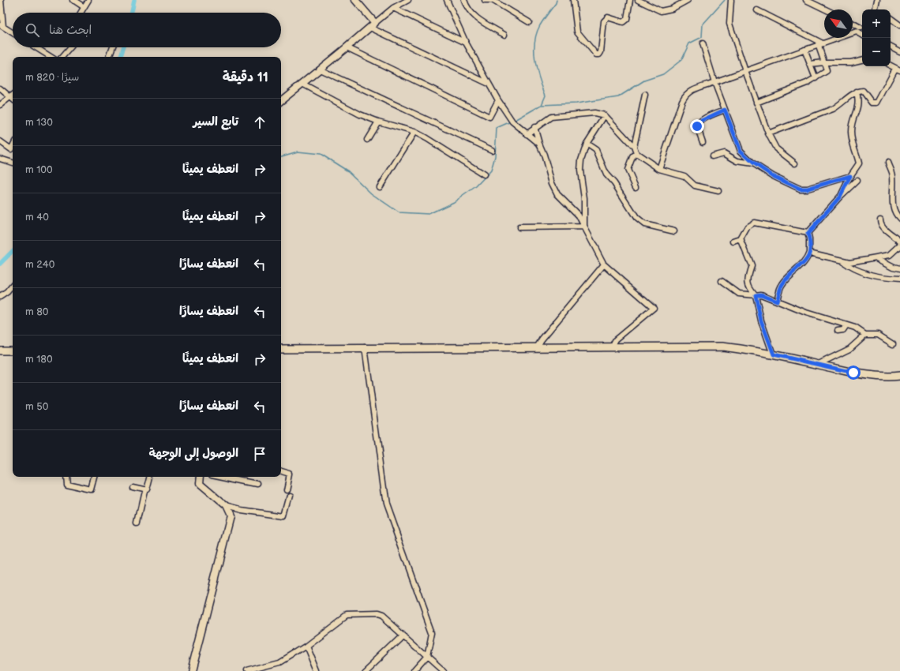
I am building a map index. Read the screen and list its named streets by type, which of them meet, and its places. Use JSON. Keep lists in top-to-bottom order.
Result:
{
  "north": "top left",
  "page": {
    "map_buttons": ["+", "−"],
    "search": "ابحث هنا",
    "heading": ["11 دقيقة", "سيرًا · 820 m"],
    "list": [
      ["تابع السير", "130 m"],
      ["انعطف يمينًا", "100 m"],
      ["انعطف يمينًا", "40 m"],
      ["انعطف يسارًا", "240 m"],
      ["انعطف يسارًا", "80 m"],
      ["انعطف يمينًا", "180 m"],
      ["انعطف يسارًا", "50 m"],
      "الوصول إلى الوجهة"
    ]
  }
}
